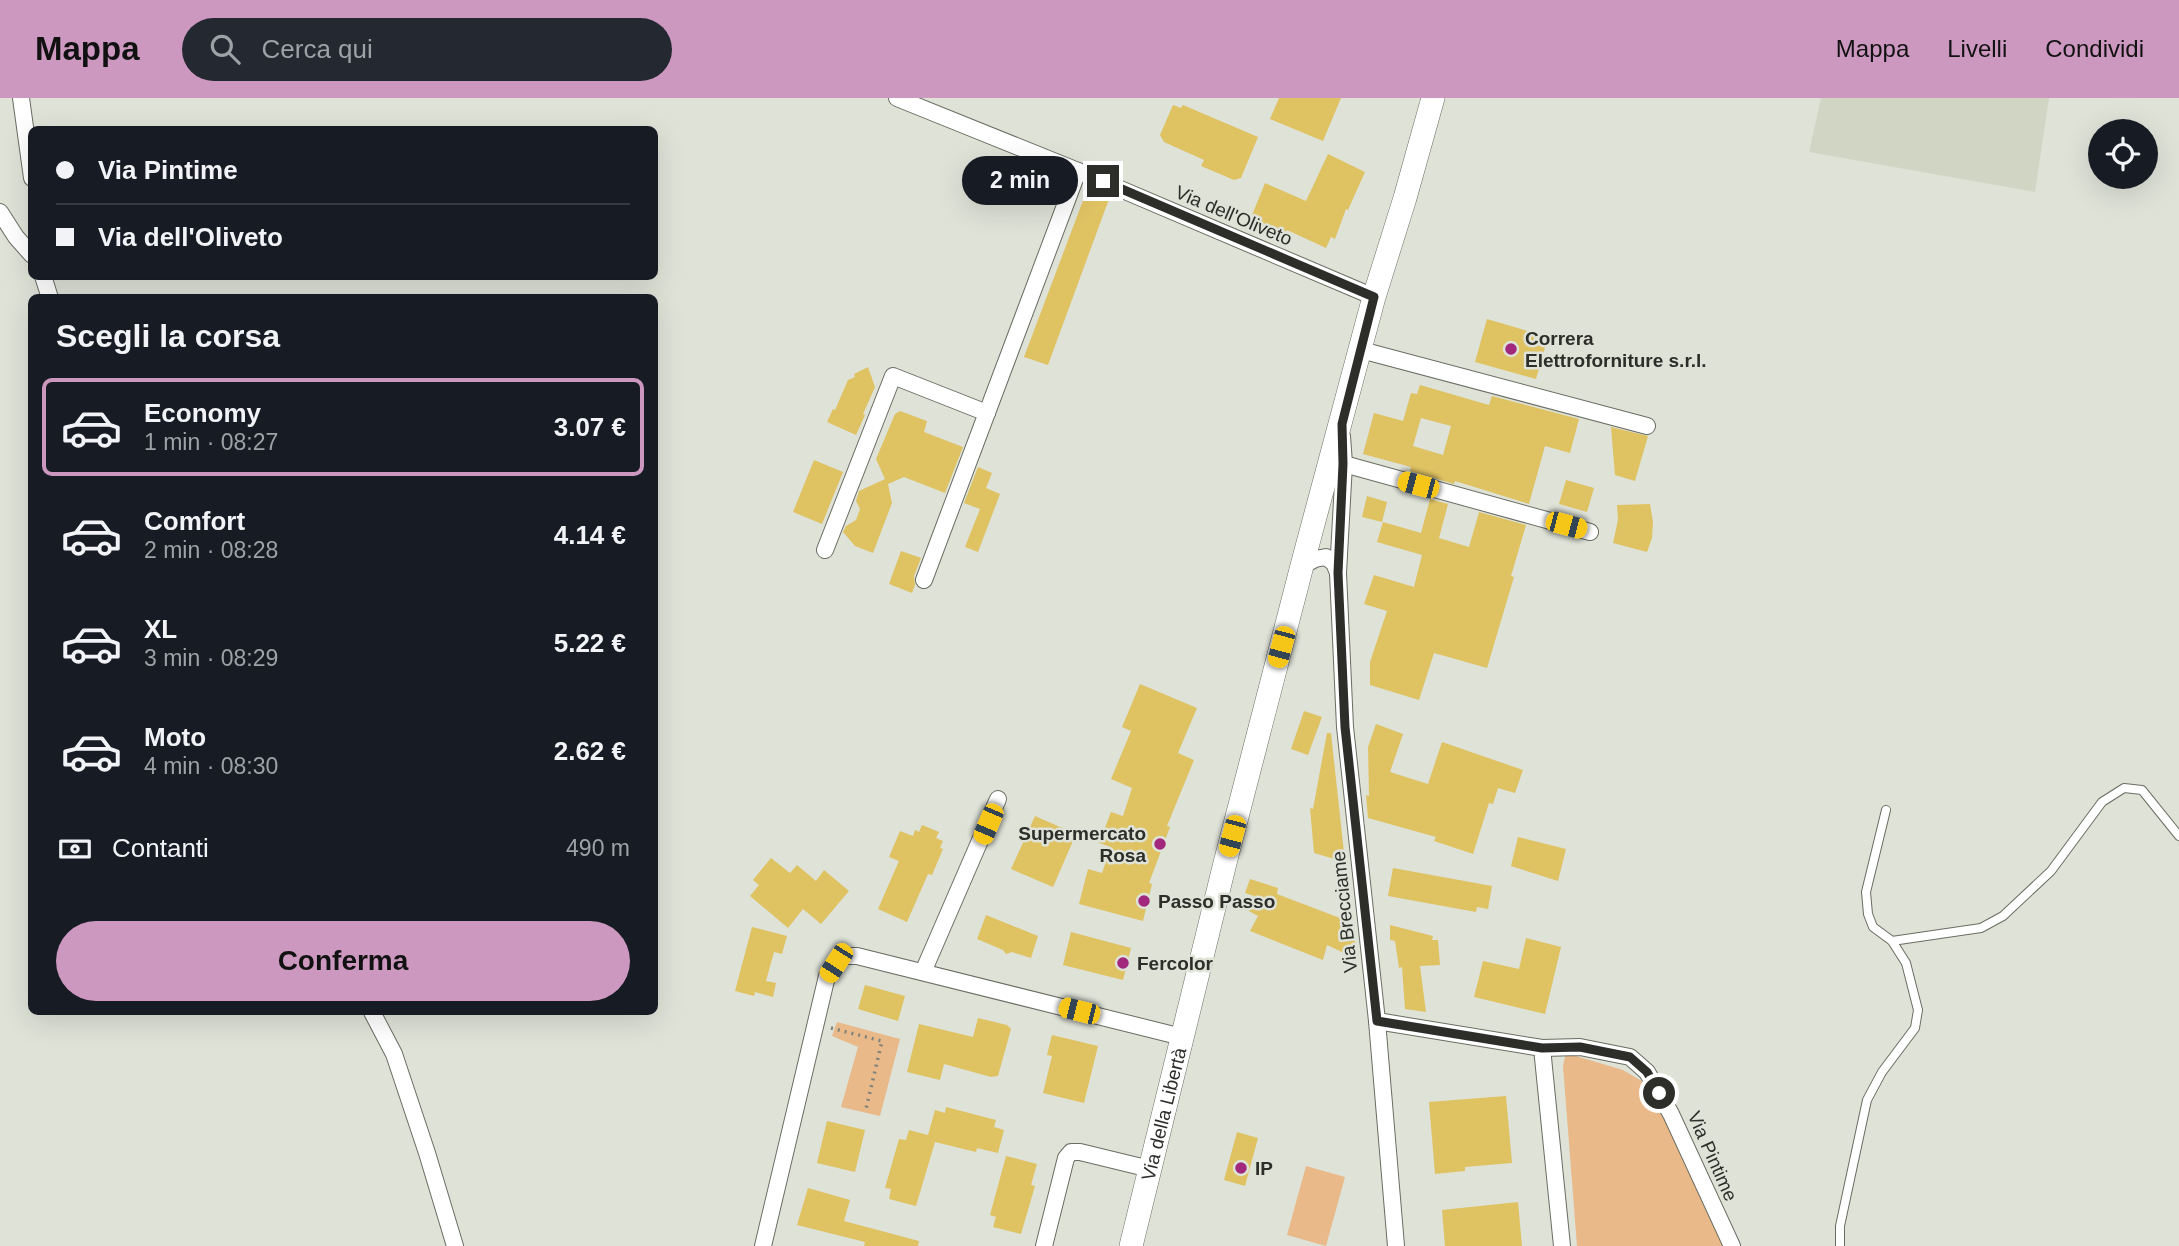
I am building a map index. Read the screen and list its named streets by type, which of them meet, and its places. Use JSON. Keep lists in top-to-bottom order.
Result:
{
  "streets": {
    "main road": ["Via della Libertà"],
    "street": ["Via dell'Oliveto", "Via Brecciame", "Via Pintime"]
  },
  "crossings": [
    ["Via Brecciame", "Via Pintime"]
  ],
  "places": [
    "Correra Elettroforniture s.r.l.",
    "Supermercato Rosa",
    "Passo Passo",
    "Fercolor",
    "IP"
  ],
  "page": {
    "header": "Mappa",
    "search": "Cerca qui",
    "nav": ["Mappa", "Livelli", "Condividi"],
    "banner": ["Via Pintime", "Via dell'Oliveto"],
    "bubble": "2 min",
    "heading": "Scegli la corsa",
    "list": [
      {
        "name": "Economy",
        "note": "1 min · 08:27",
        "value": "3.07 €"
      },
      {
        "name": "Comfort",
        "note": "2 min · 08:28",
        "value": "4.14 €"
      },
      {
        "name": "XL",
        "note": "3 min · 08:29",
        "value": "5.22 €"
      },
      {
        "name": "Moto",
        "note": "4 min · 08:30",
        "value": "2.62 €"
      }
    ],
    "pay": ["Contanti", "490 m"],
    "buttons": "Conferma"
  }
}
